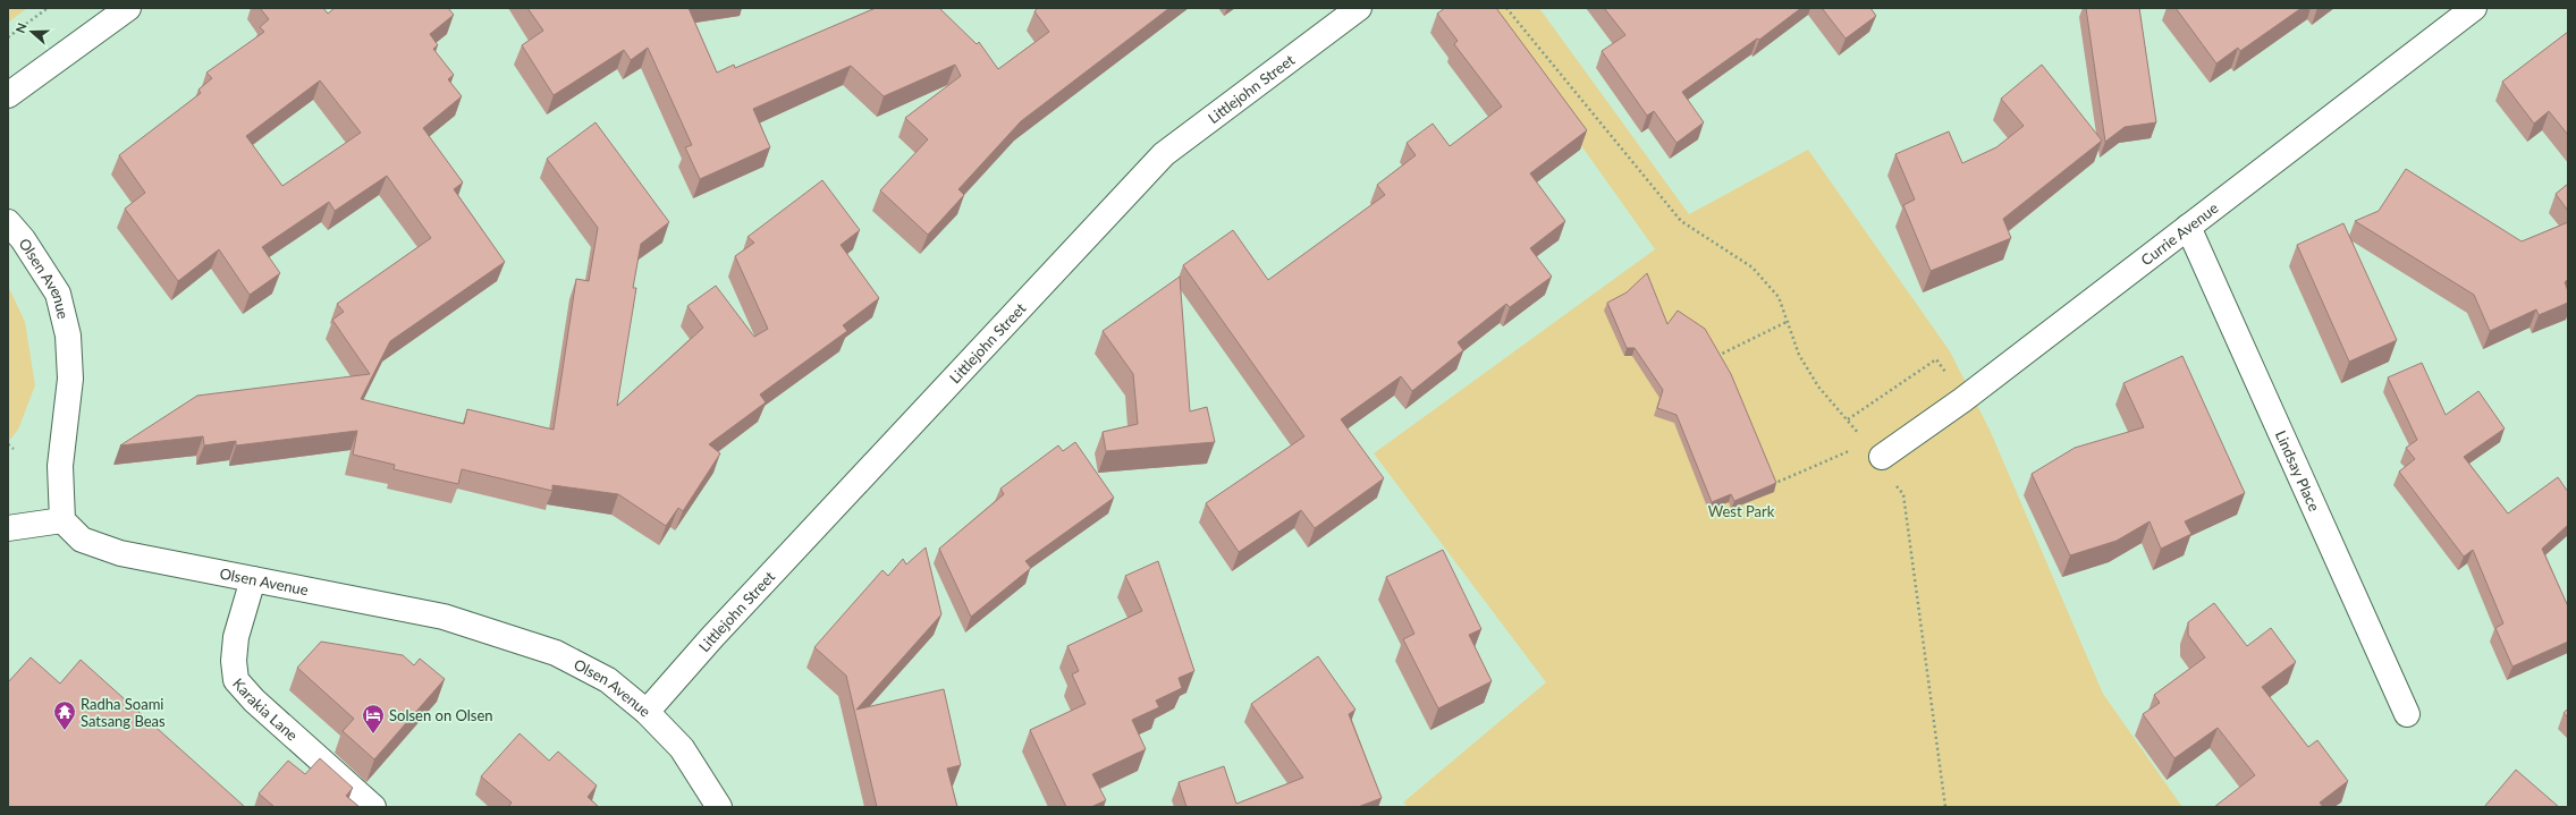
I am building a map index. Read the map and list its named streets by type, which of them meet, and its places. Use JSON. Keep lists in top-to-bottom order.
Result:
{
  "streets": {
    "street": [
      "Littlejohn Street",
      "Currie Avenue",
      "Olsen Avenue",
      "Lindsay Place",
      "Karakia Lane"
    ]
  },
  "crossings": [
    ["Littlejohn Street", "Olsen Avenue"],
    ["Currie Avenue", "Lindsay Place"],
    ["Olsen Avenue", "Karakia Lane"]
  ],
  "parks": ["West Park"],
  "places": {
    "temple": ["Radha Soami Satsang Beas"],
    "hotel": ["Solsen on Olsen"]
  },
  "north": "left"
}
